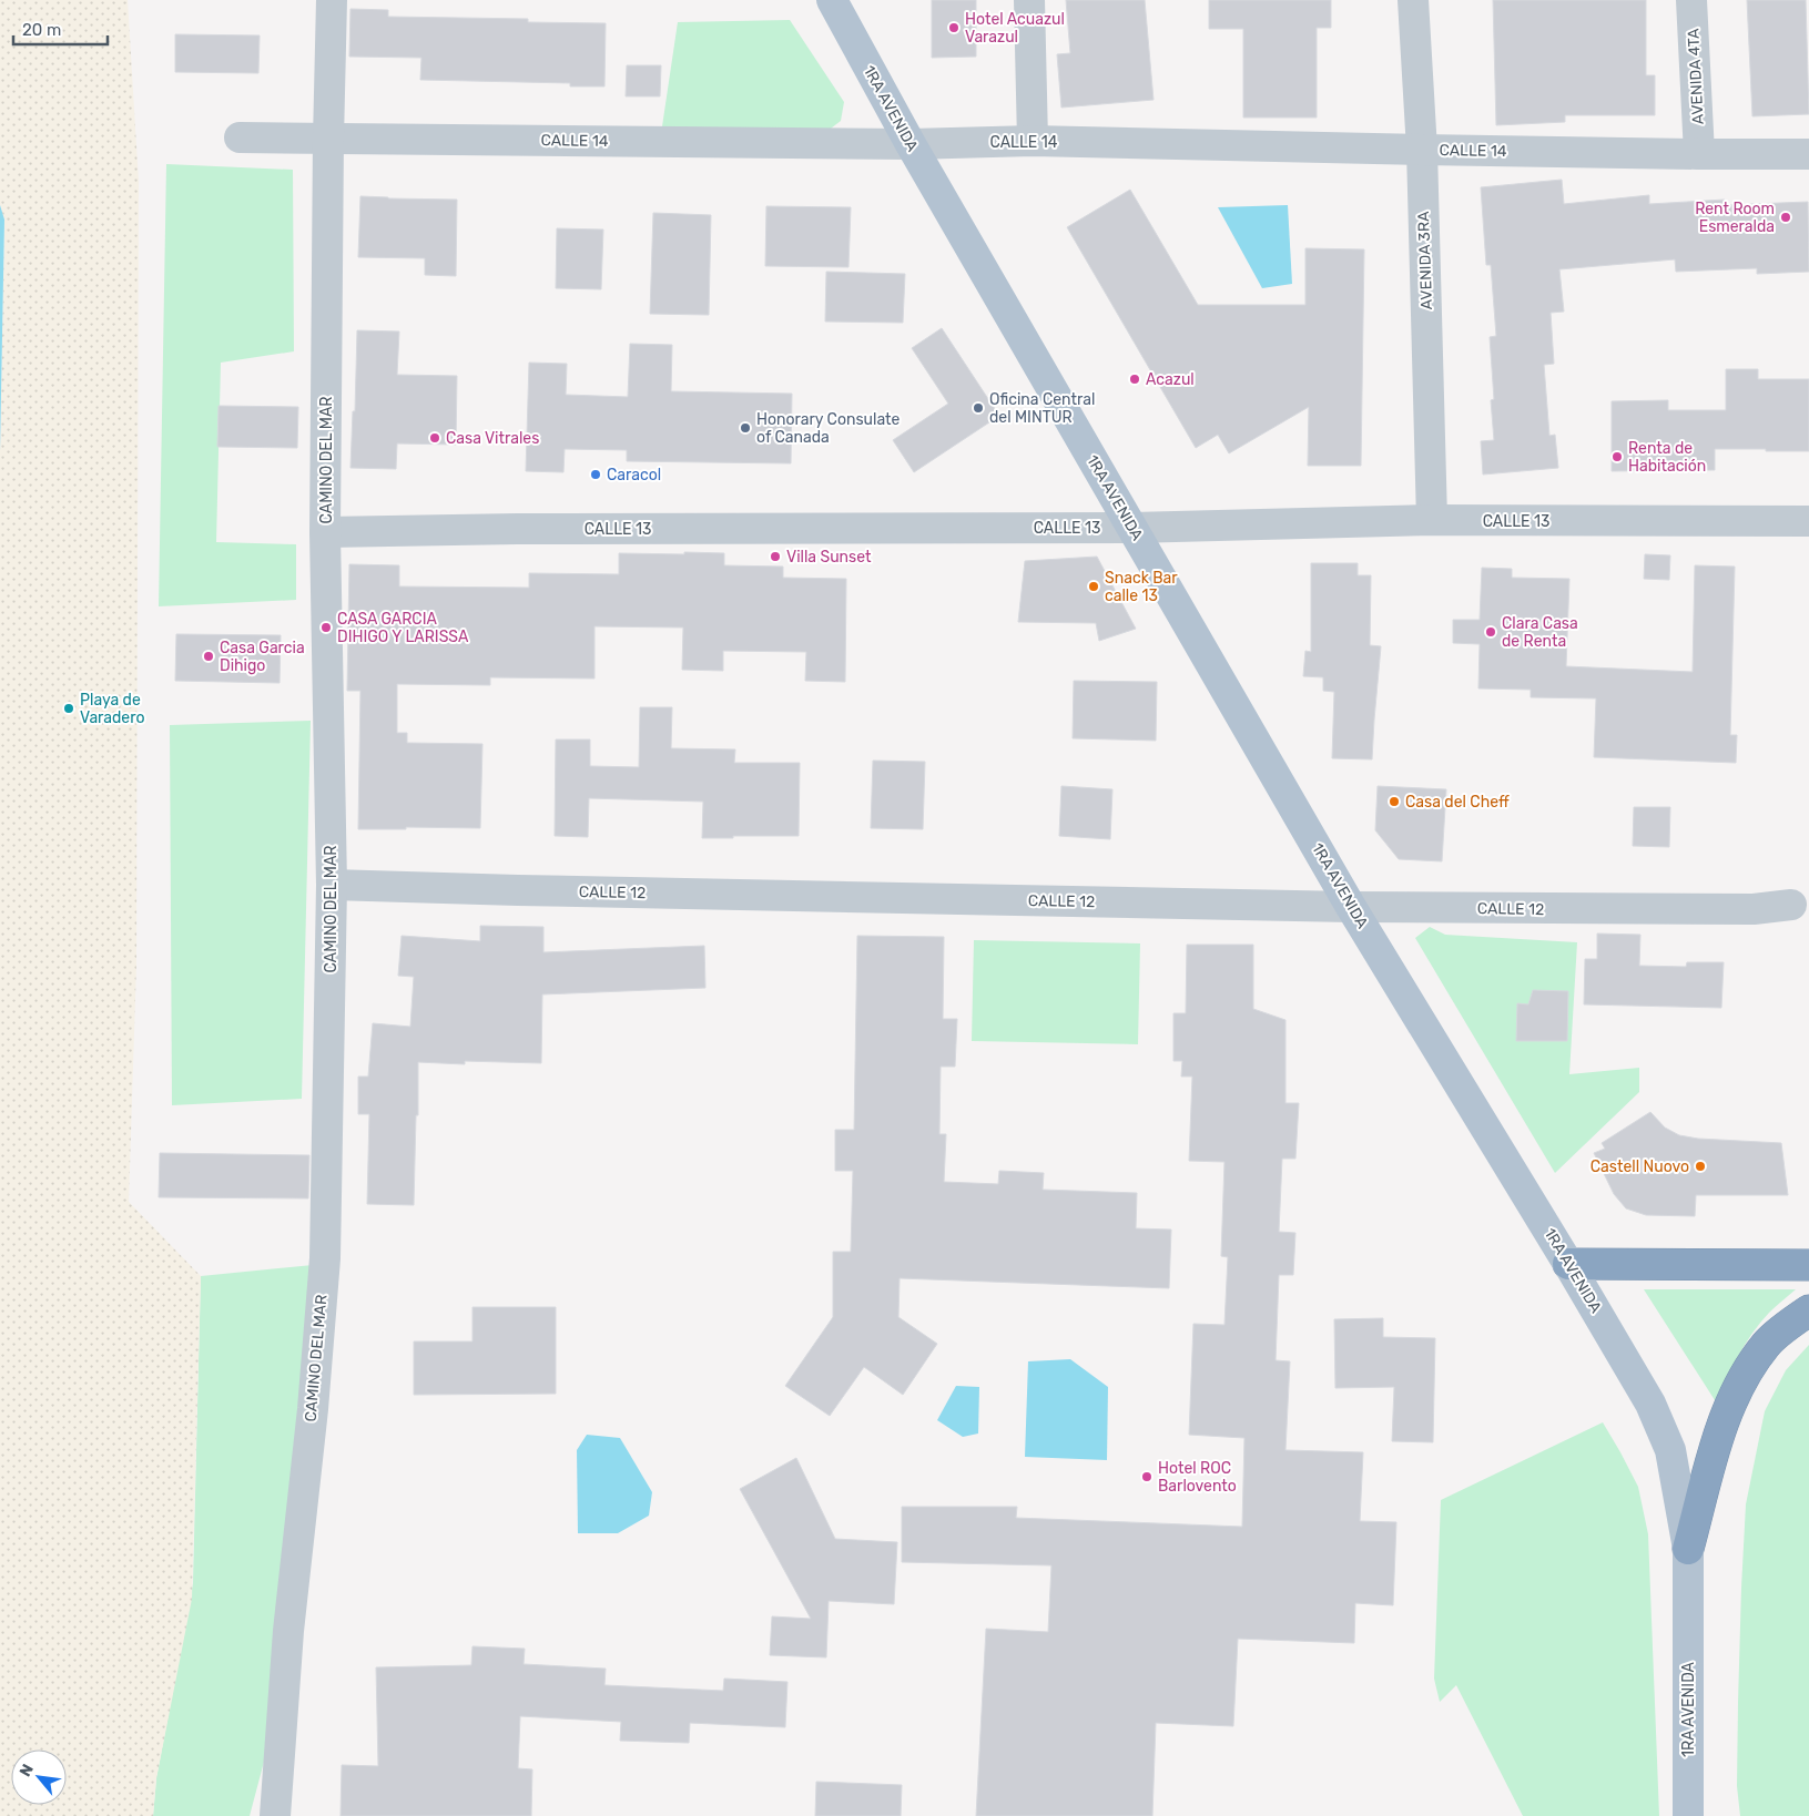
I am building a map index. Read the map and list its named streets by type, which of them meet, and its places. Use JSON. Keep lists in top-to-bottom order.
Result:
{
  "streets": {
    "main road": ["1RA AVENIDA"],
    "street": [
      "AVENIDA 4TA",
      "CALLE 14",
      "AVENIDA 3RA",
      "CAMINO DEL MAR",
      "CALLE 13",
      "CALLE 12"
    ]
  },
  "crossings": [
    ["AVENIDA 4TA", "CALLE 14"],
    ["1RA AVENIDA", "CALLE 14"],
    ["1RA AVENIDA", "CALLE 13"],
    ["1RA AVENIDA", "CALLE 12"],
    ["CALLE 14", "AVENIDA 3RA"],
    ["CALLE 14", "CAMINO DEL MAR"],
    ["AVENIDA 3RA", "CALLE 13"],
    ["CAMINO DEL MAR", "CALLE 13"],
    ["CAMINO DEL MAR", "CALLE 12"]
  ],
  "places": [
    "Hotel Acuazul Varazul",
    "Rent Room Esmeralda",
    "Acazul",
    "Oficina Central del MINTUR",
    "Honorary Consulate of Canada",
    "Casa Vitrales",
    "Renta de Habitación",
    "Caracol",
    "Villa Sunset",
    "Snack Bar calle 13",
    "CASA GARCIA DIHIGO Y LARISSA",
    "Clara Casa de Renta",
    "Casa Garcia Dihigo",
    "Playa de Varadero",
    "Casa del Cheff",
    "Castell Nuovo",
    "Hotel ROC Barlovento"
  ],
  "scale_bar": "20 m",
  "north": "top left"
}
